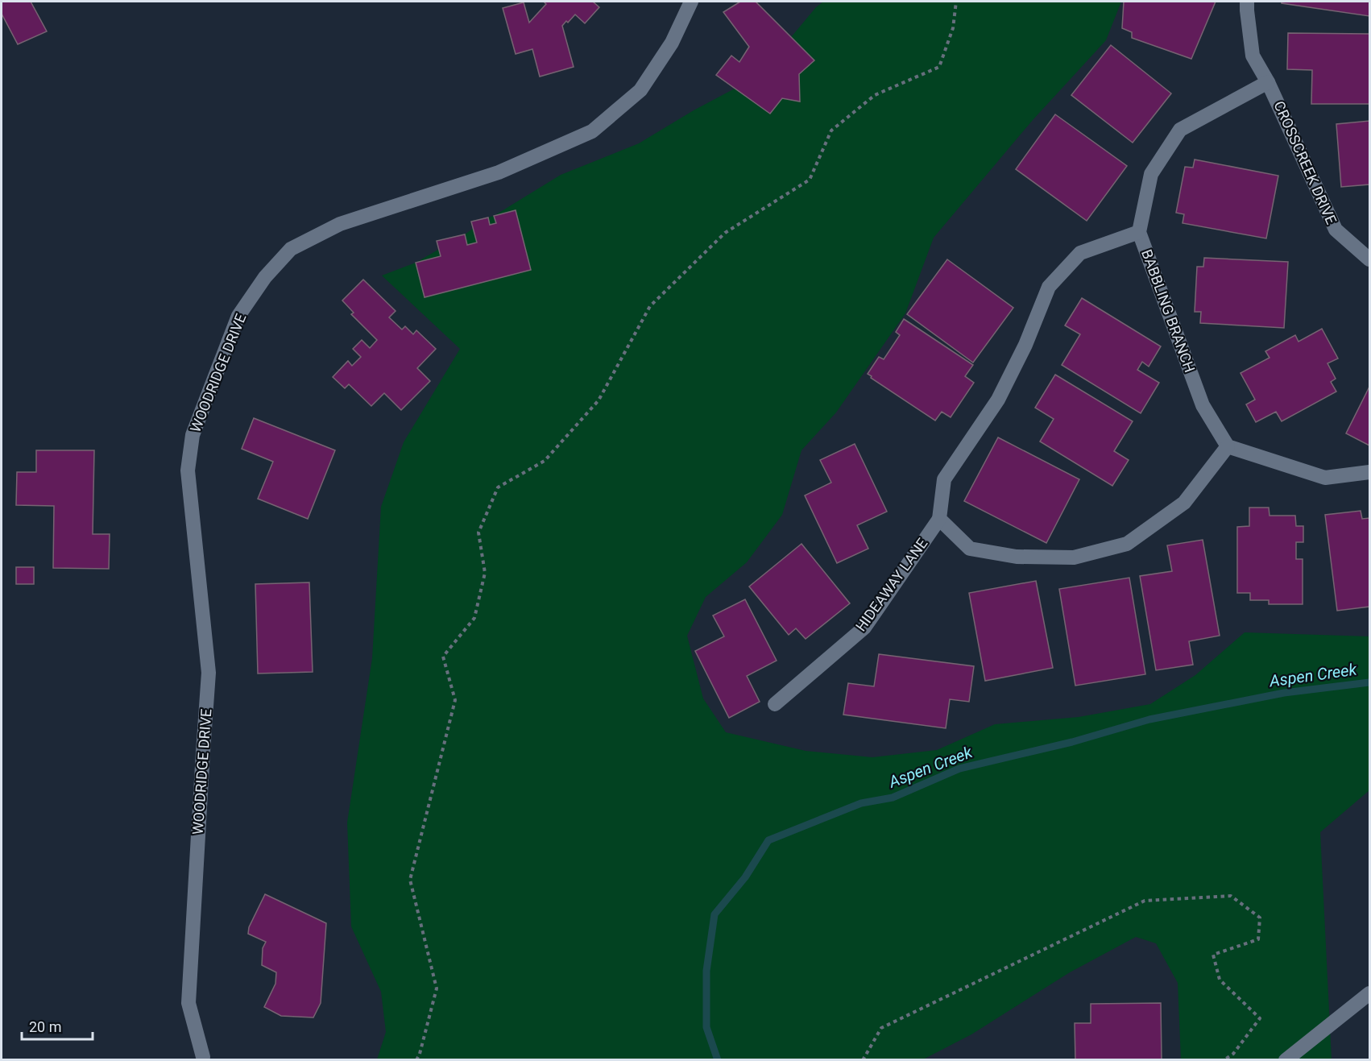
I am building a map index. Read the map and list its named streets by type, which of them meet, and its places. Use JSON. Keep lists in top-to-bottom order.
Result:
{
  "streets": {
    "street": [
      "CROSSCREEK DRIVE",
      "BABBLING BRANCH",
      "WOODRIDGE DRIVE",
      "HIDEAWAY LANE"
    ]
  },
  "crossings": [
    ["CROSSCREEK DRIVE", "BABBLING BRANCH"]
  ],
  "water": ["Aspen Creek"],
  "scale_bar": "20 m"
}
